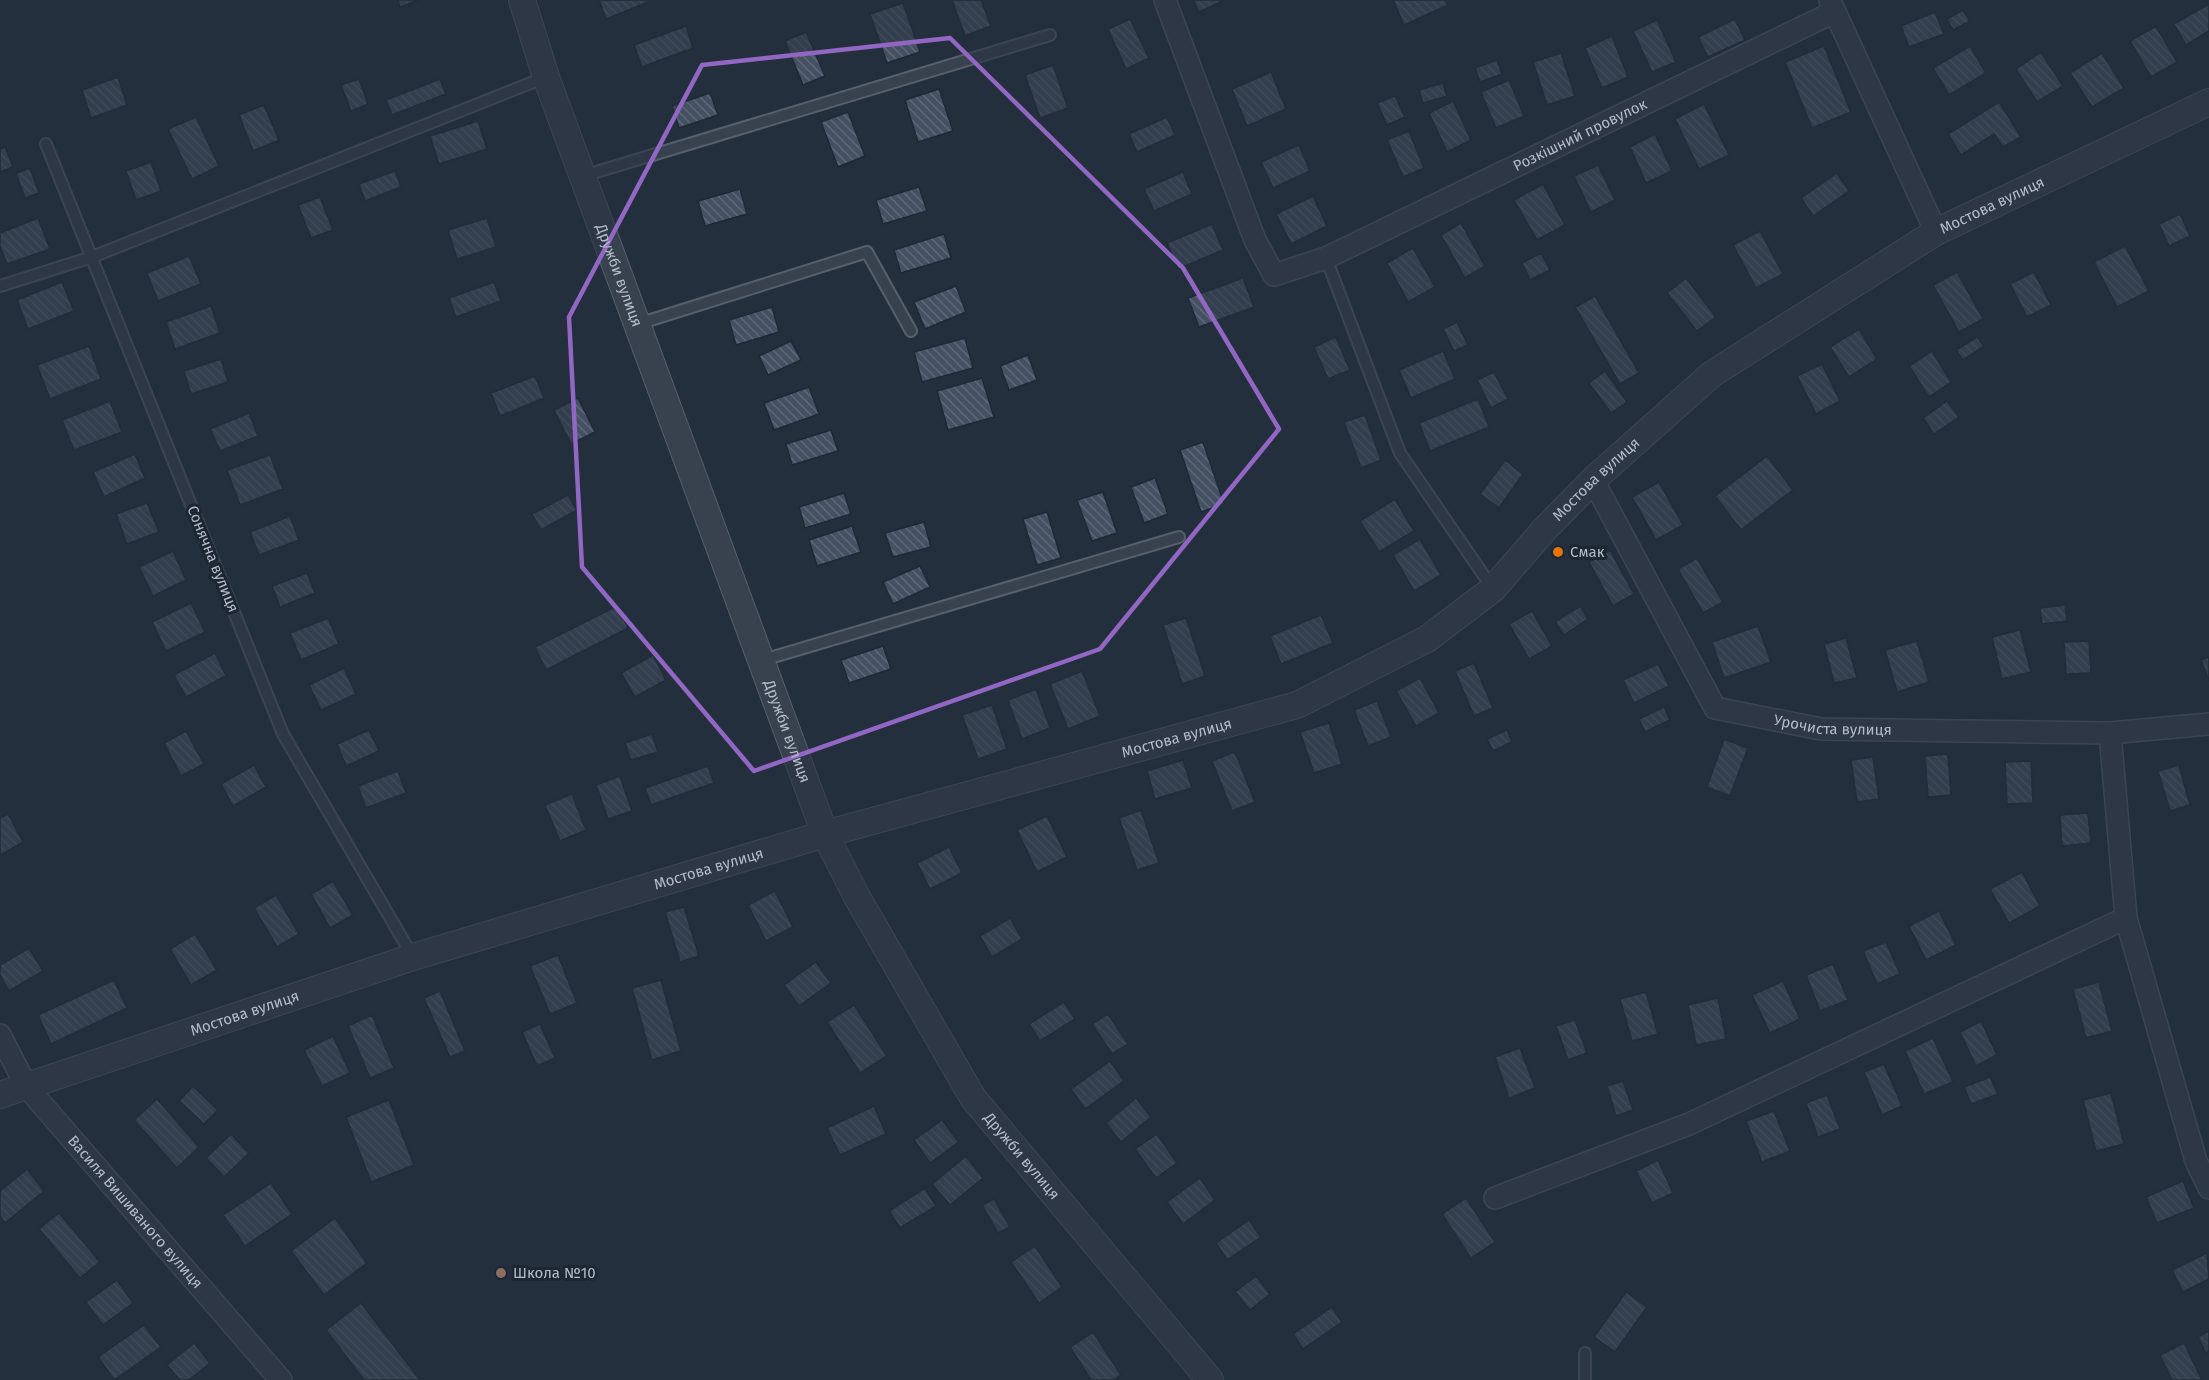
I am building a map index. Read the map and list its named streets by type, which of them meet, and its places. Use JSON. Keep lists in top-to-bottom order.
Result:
{
  "streets": {
    "street": [
      "Розкішний провулок",
      "Мостова вулиця",
      "Дружби вулиця",
      "Урочиста вулиця",
      "Василя Вишиваного вулиця"
    ],
    "lane": ["Сонячна вулиця"]
  },
  "crossings": [
    ["Розкішний провулок", "Мостова вулиця"],
    ["Мостова вулиця", "Дружби вулиця"],
    ["Мостова вулиця", "Сонячна вулиця"],
    ["Мостова вулиця", "Урочиста вулиця"],
    ["Мостова вулиця", "Василя Вишиваного вулиця"]
  ],
  "places": ["Смак", "Школа №10"]
}
